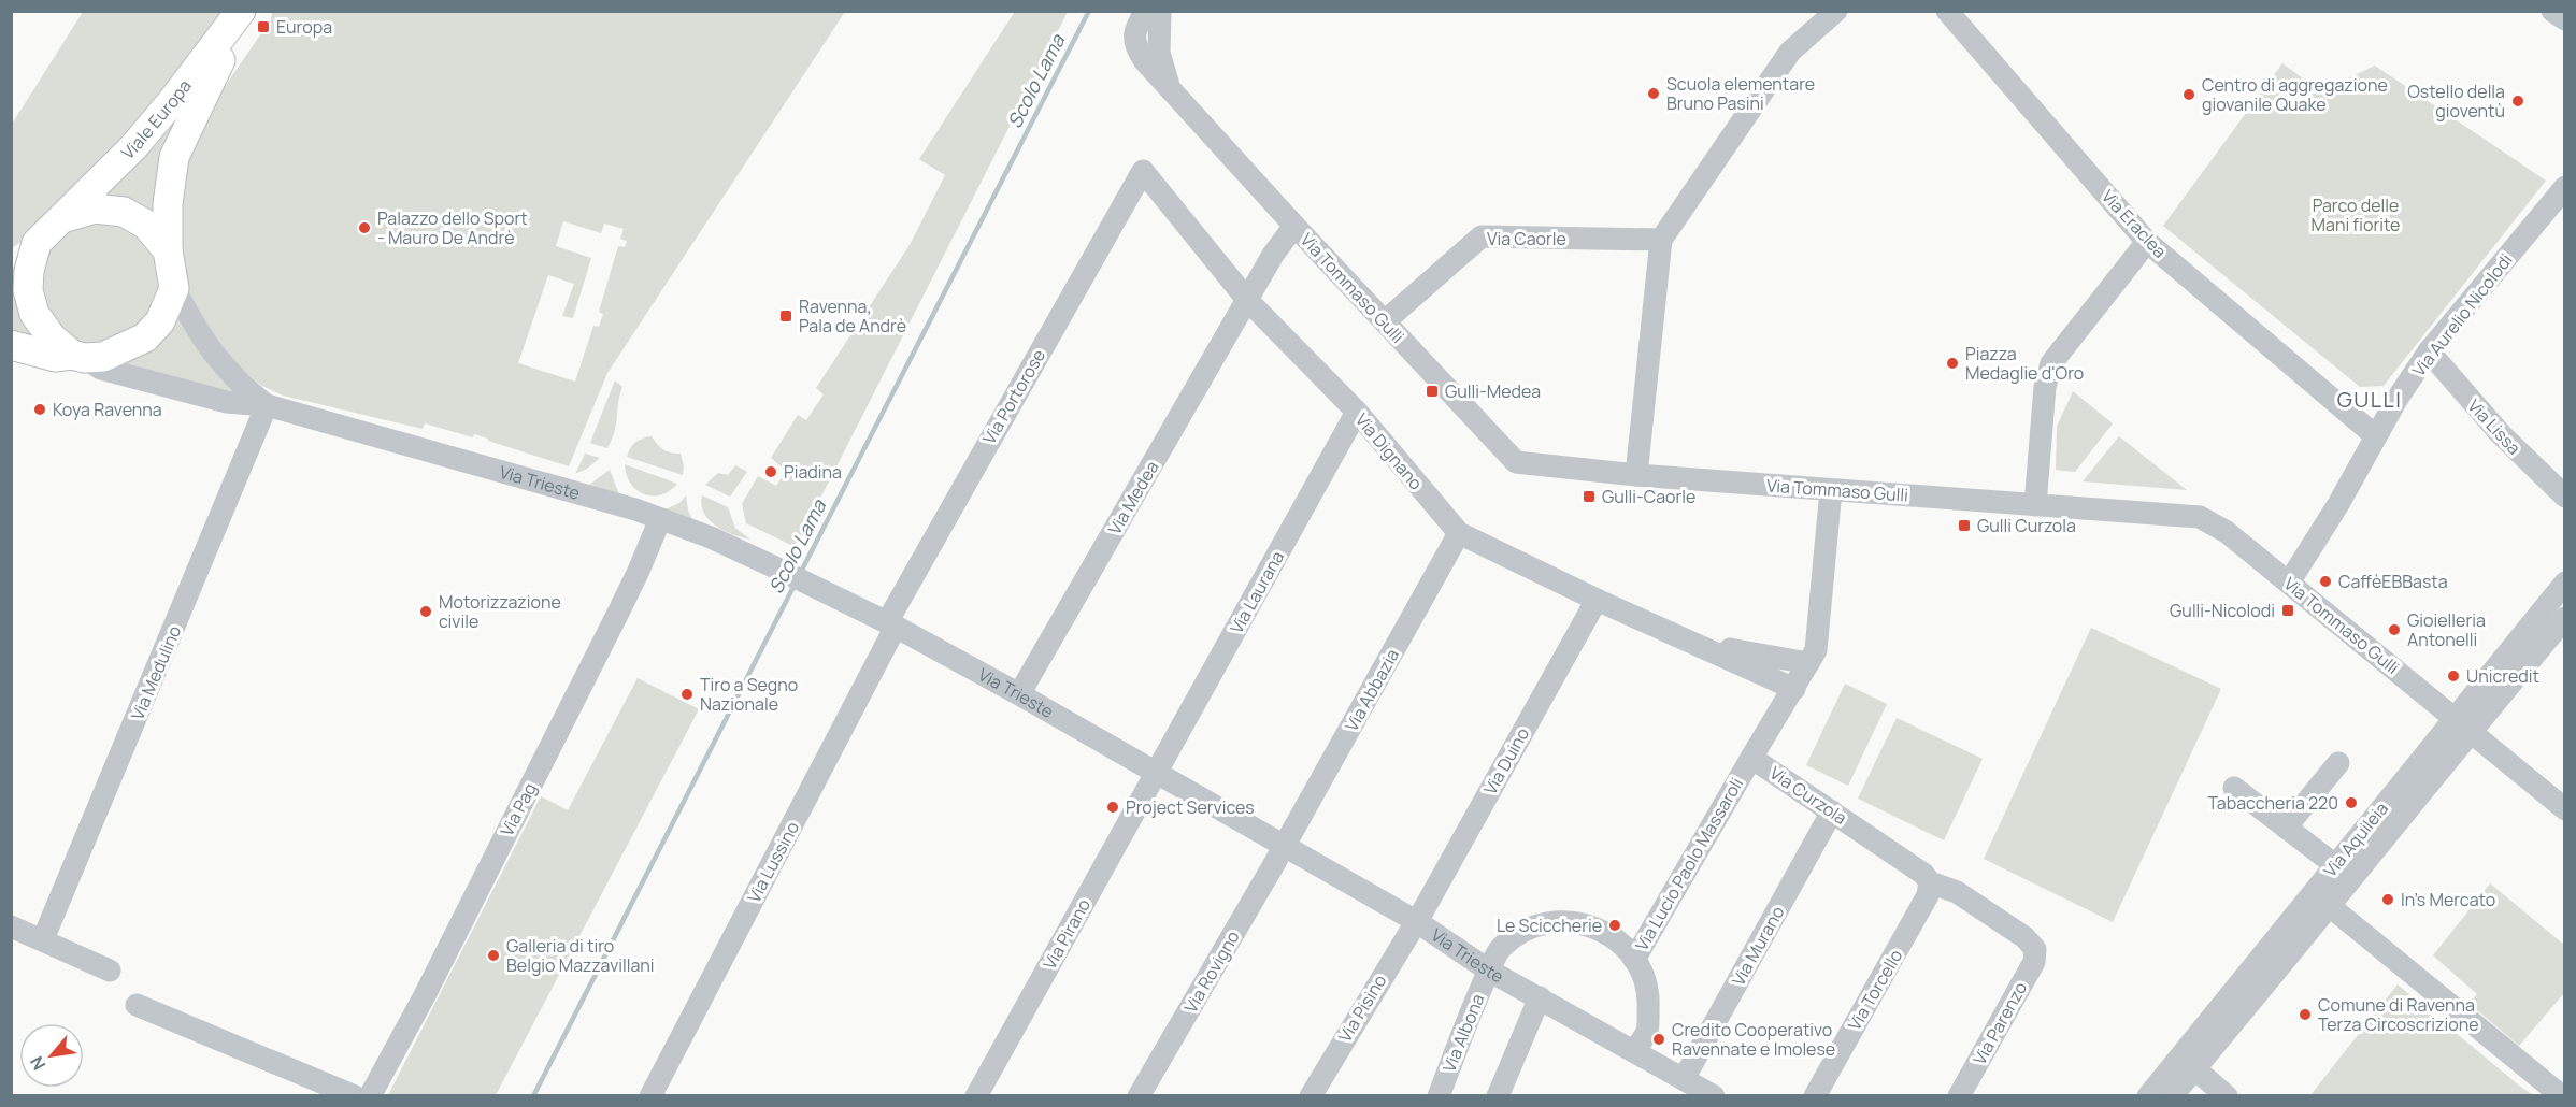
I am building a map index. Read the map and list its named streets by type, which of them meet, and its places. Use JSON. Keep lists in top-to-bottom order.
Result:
{
  "streets": {
    "main road": ["Viale Europa", "Via Trieste"],
    "street": [
      "Via Eraclea",
      "Via Caorle",
      "Via Tommaso Gulli",
      "Via Aurelio Nicolodi",
      "Via Portorose",
      "Via Lissa",
      "Via Dignano",
      "Via Medea",
      "Via Laurana",
      "Via Medulino",
      "Via Abbazia",
      "Via Duino",
      "Via Curzola",
      "Via Pag",
      "Via Aquileia",
      "Via Lussino",
      "Via Lucio Paolo Massaroli",
      "Via Pirano",
      "Via Murano",
      "Via Rovigno",
      "Via Torcello",
      "Via Pisino",
      "Via Parenzo",
      "Via Albona"
    ]
  },
  "crossings": [
    ["Viale Europa", "Via Trieste"],
    ["Via Eraclea", "Via Aurelio Nicolodi"],
    ["Via Caorle", "Via Tommaso Gulli"],
    ["Via Tommaso Gulli", "Via Aurelio Nicolodi"],
    ["Via Tommaso Gulli", "Via Medea"],
    ["Via Tommaso Gulli", "Via Curzola"],
    ["Via Tommaso Gulli", "Via Aquileia"],
    ["Via Aurelio Nicolodi", "Via Lissa"],
    ["Via Portorose", "Via Dignano"],
    ["Via Portorose", "Via Trieste"],
    ["Via Portorose", "Via Lussino"],
    ["Via Dignano", "Via Medea"],
    ["Via Dignano", "Via Laurana"],
    ["Via Dignano", "Via Abbazia"],
    ["Via Dignano", "Via Duino"],
    ["Via Dignano", "Via Curzola"],
    ["Via Trieste", "Via Medea"],
    ["Via Trieste", "Via Laurana"],
    ["Via Trieste", "Via Medulino"],
    ["Via Trieste", "Via Abbazia"],
    ["Via Trieste", "Via Duino"],
    ["Via Trieste", "Via Pag"],
    ["Via Trieste", "Via Lussino"],
    ["Via Trieste", "Via Pirano"],
    ["Via Trieste", "Via Murano"],
    ["Via Trieste", "Via Rovigno"],
    ["Via Trieste", "Via Pisino"],
    ["Via Trieste", "Via Albona"],
    ["Via Laurana", "Via Pirano"],
    ["Via Abbazia", "Via Rovigno"],
    ["Via Duino", "Via Pisino"],
    ["Via Curzola", "Via Lucio Paolo Massaroli"],
    ["Via Curzola", "Via Murano"],
    ["Via Curzola", "Via Torcello"],
    ["Via Curzola", "Via Parenzo"],
    ["Via Lucio Paolo Massaroli", "Via Albona"]
  ],
  "districts": ["GULLI"],
  "water": ["Scolo Lama"],
  "parks": ["Parco delle Mani fiorite"],
  "places": {
    "transit": [
      "Europa",
      "Ravenna, Pala de Andrè",
      "Gulli-Medea",
      "Gulli-Caorle",
      "Gulli Curzola",
      "Gulli-Nicolodi"
    ],
    "other": [
      "Scuola elementare Bruno Pasini",
      "Centro di aggregazione giovanile Quake",
      "Ostello della gioventù",
      "Palazzo dello Sport - Mauro De Andrè",
      "Piazza Medaglie d'Oro",
      "Koya Ravenna",
      "Piadina",
      "CaffèEBBasta",
      "Motorizzazione civile",
      "Gioielleria Antonelli",
      "Unicredit",
      "Tiro a Segno Nazionale",
      "Tabaccheria 220",
      "Project Services",
      "In's Mercato",
      "Le Sciccherie",
      "Galleria di tiro Belgio Mazzavillani",
      "Comune di Ravenna Terza Circoscrizione",
      "Credito Cooperativo Ravennate e Imolese"
    ]
  },
  "north": "bottom left"
}
